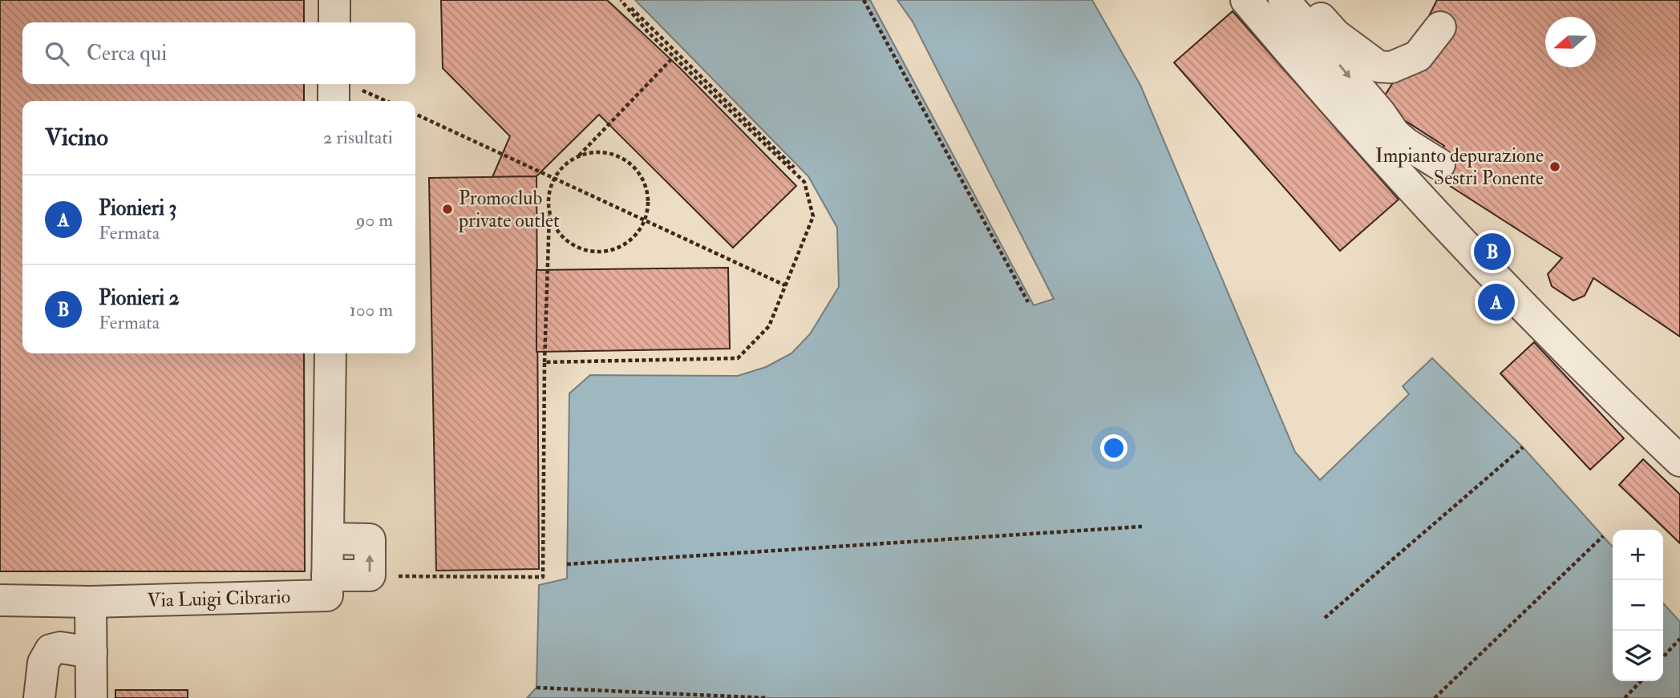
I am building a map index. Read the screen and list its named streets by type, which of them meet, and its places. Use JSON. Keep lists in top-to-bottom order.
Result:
{
  "streets": {
    "street": ["Via Luigi Cibrario"]
  },
  "places": ["Impianto depurazione Sestri Ponente", "Promoclub private outlet"],
  "north": "left",
  "page": {
    "search": "Cerca qui",
    "heading": ["Vicino", "2 risultati"],
    "list": [
      {
        "mark": "A",
        "name": "Pionieri 3",
        "note": "Fermata",
        "value": "90 m"
      },
      {
        "mark": "B",
        "name": "Pionieri 2",
        "note": "Fermata",
        "value": "100 m"
      }
    ],
    "pins": ["B", "A"],
    "map_buttons": ["+", "−"]
  }
}
